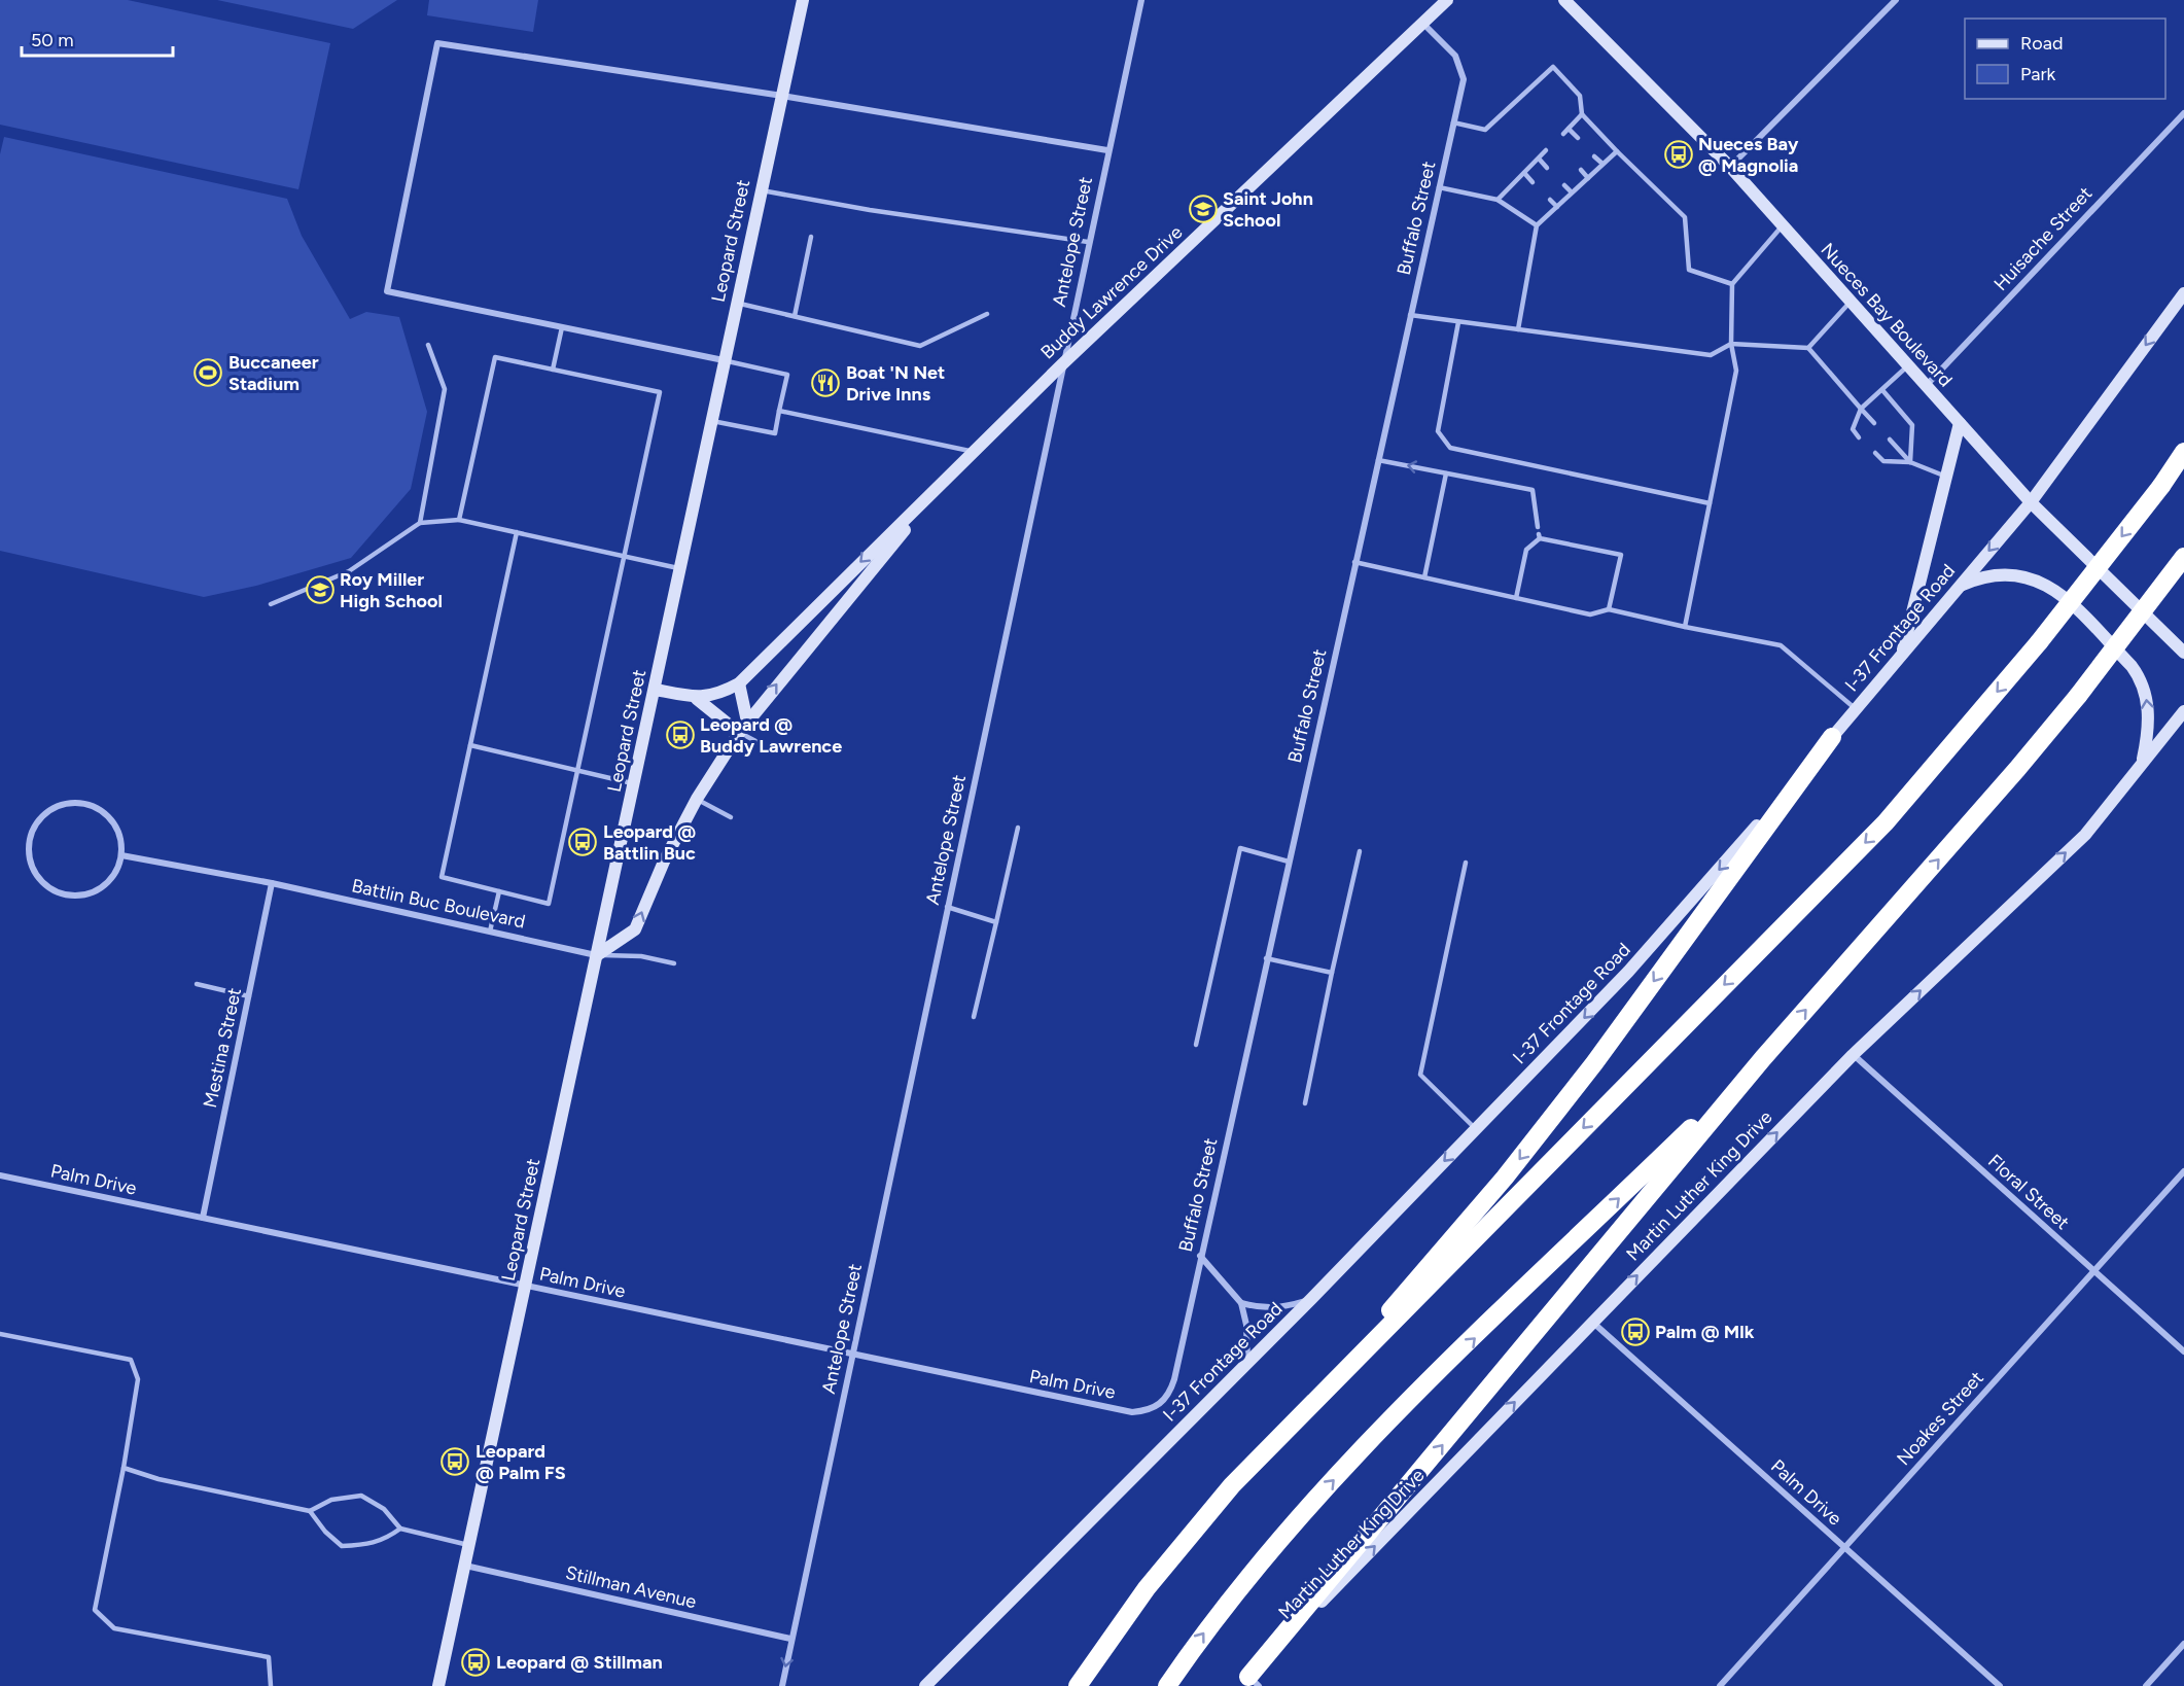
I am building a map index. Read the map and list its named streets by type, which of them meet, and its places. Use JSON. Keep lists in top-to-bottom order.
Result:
{
  "streets": {
    "main road": [
      "Leopard Street",
      "Buddy Lawrence Drive",
      "Nueces Bay Boulevard",
      "I-37 Frontage Road",
      "Martin Luther King Drive"
    ],
    "street": [
      "Buffalo Street",
      "Huisache Street",
      "Antelope Street",
      "Battlin Buc Boulevard",
      "Mestina Street",
      "Palm Drive",
      "Floral Street",
      "Noakes Street",
      "Stillman Avenue"
    ]
  },
  "crossings": [
    ["Buffalo Street", "Buddy Lawrence Drive"],
    ["Buffalo Street", "Palm Drive"],
    ["Huisache Street", "Nueces Bay Boulevard"],
    ["Leopard Street", "Buddy Lawrence Drive"],
    ["Leopard Street", "Battlin Buc Boulevard"],
    ["Leopard Street", "Palm Drive"],
    ["Leopard Street", "Stillman Avenue"],
    ["Antelope Street", "Buddy Lawrence Drive"],
    ["Antelope Street", "Palm Drive"],
    ["Antelope Street", "Stillman Avenue"],
    ["Buddy Lawrence Drive", "Battlin Buc Boulevard"],
    ["Nueces Bay Boulevard", "I-37 Frontage Road"],
    ["Battlin Buc Boulevard", "Mestina Street"],
    ["Mestina Street", "Palm Drive"],
    ["Palm Drive", "Martin Luther King Drive"],
    ["Palm Drive", "Noakes Street"],
    ["Martin Luther King Drive", "Floral Street"],
    ["Floral Street", "Noakes Street"]
  ],
  "one_way": ["I-37 Frontage Road", "Martin Luther King Drive"],
  "places": {
    "bus stop": [
      "Nueces Bay @ Magnolia",
      "Leopard @ Buddy Lawrence",
      "Leopard @ Battlin Buc",
      "Palm @ Mlk",
      "Leopard @ Palm FS",
      "Leopard @ Stillman"
    ],
    "school or university": ["Saint John School", "Roy Miller High School"],
    "sports": ["Buccaneer Stadium"],
    "restaurant": ["Boat 'N Net Drive Inns"]
  },
  "legend": ["Road", "Park"],
  "scale_bar": "50 m"
}
